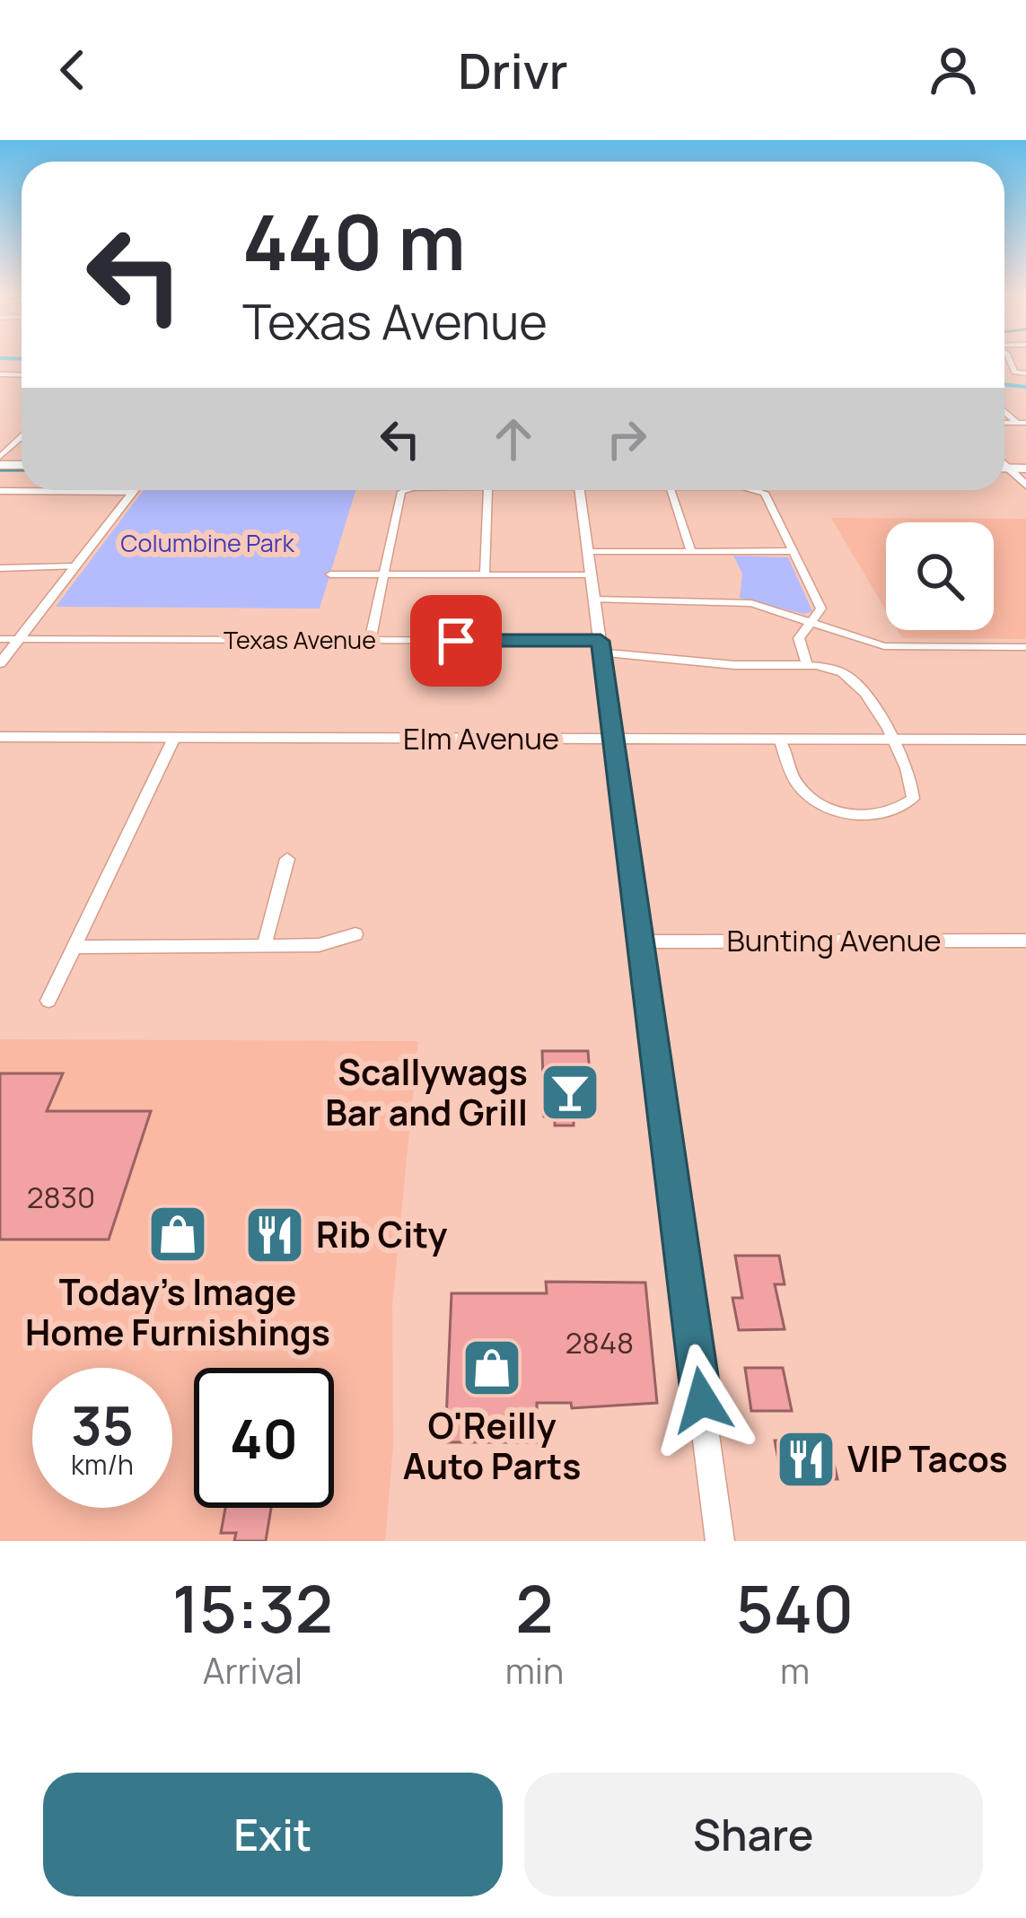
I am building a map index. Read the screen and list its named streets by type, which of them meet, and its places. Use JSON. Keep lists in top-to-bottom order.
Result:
{
  "streets": {
    "street": ["Texas Avenue", "Elm Avenue", "Bunting Avenue"]
  },
  "crossings": [
    ["Texas Avenue", "Elm Avenue"]
  ],
  "parks": ["Columbine Park"],
  "places": {
    "bar": ["Scallywags Bar and Grill"],
    "shop": ["Today's Image Home Furnishings", "O'Reilly Auto Parts"],
    "restaurant": ["Rib City", "VIP Tacos"]
  },
  "house_numbers": ["2830", "2848"],
  "page": {
    "header": "Drivr",
    "turn": ["440 m", "Texas Avenue"],
    "speed": "35 km/h",
    "limit": "40",
    "eta": [
      "15:32",
      "Arrival",
      "2",
      "min",
      "540",
      "m"
    ],
    "buttons": ["Exit", "Share"]
  }
}
